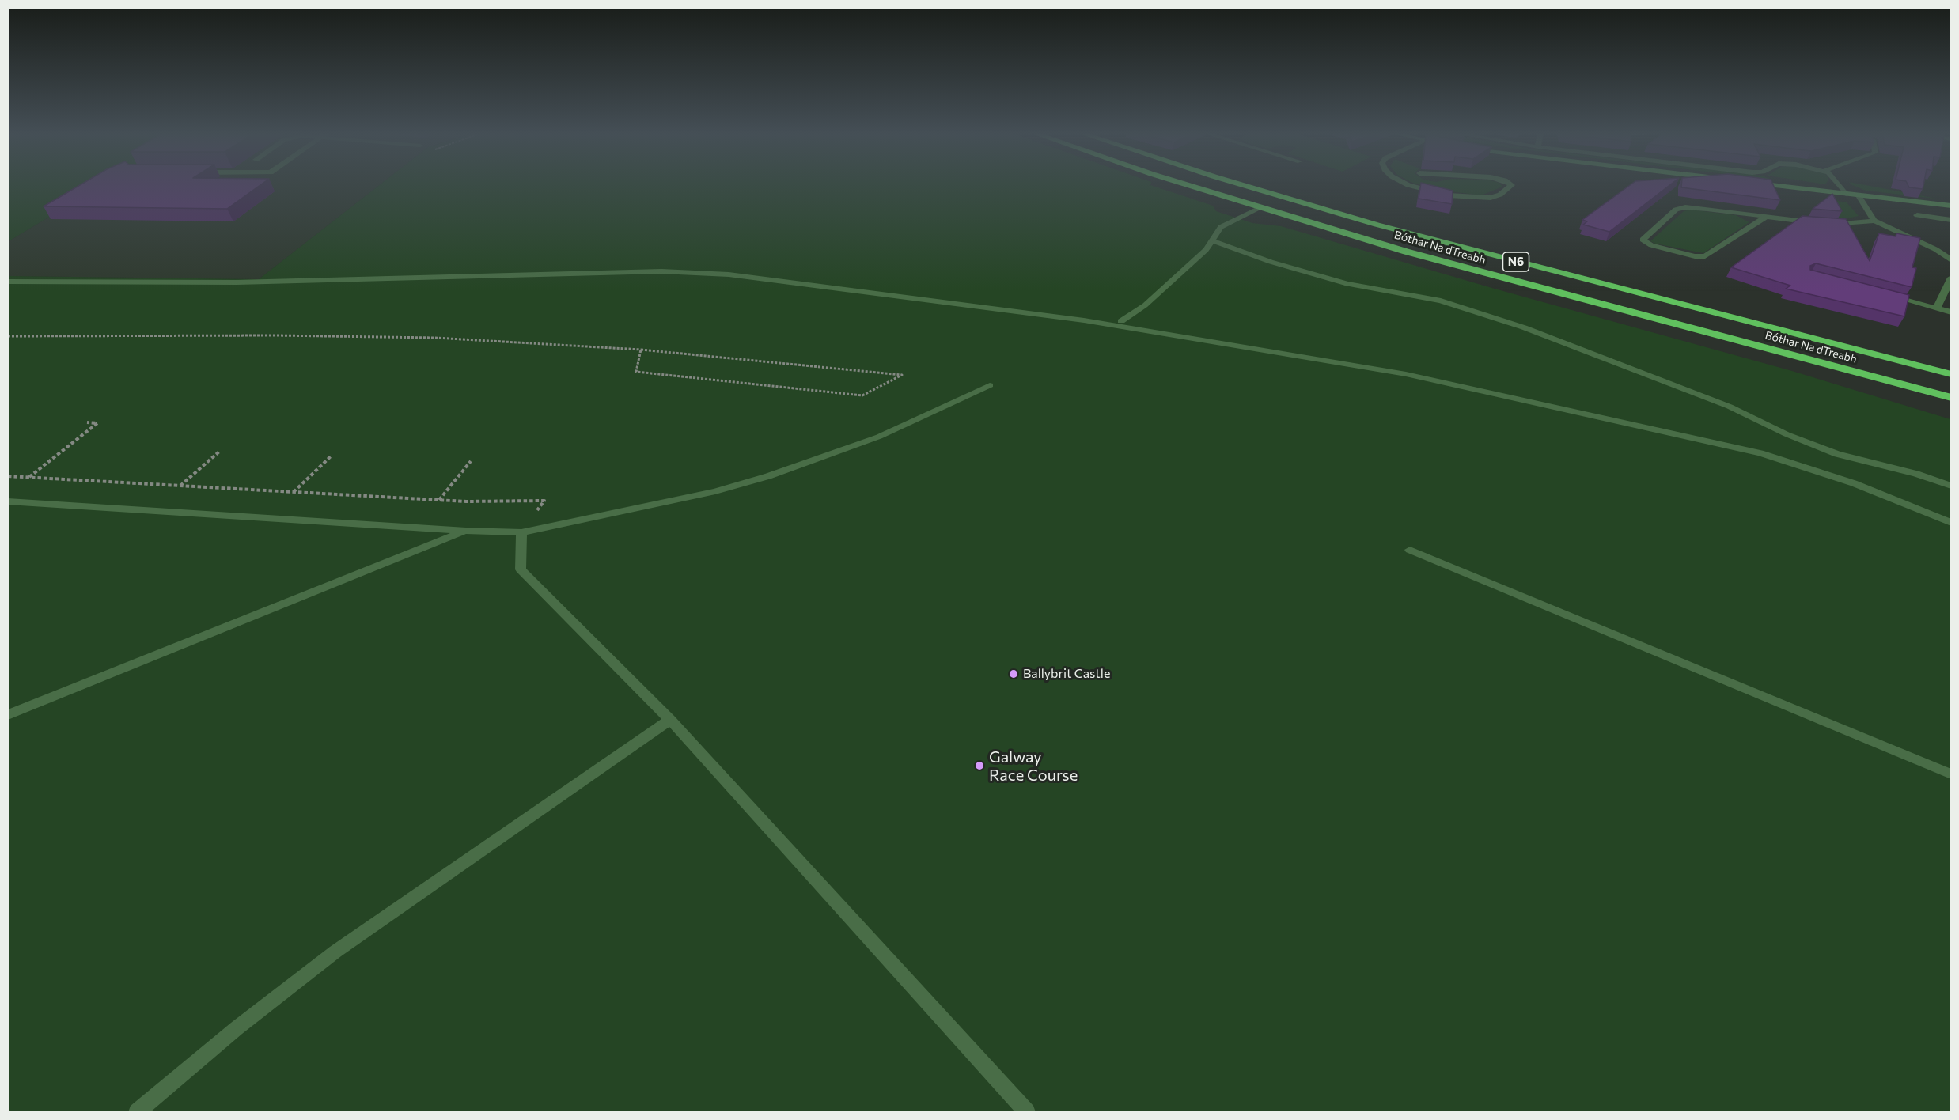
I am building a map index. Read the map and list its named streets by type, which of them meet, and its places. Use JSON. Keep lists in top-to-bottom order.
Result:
{
  "streets": {
    "highway": ["Bóthar Na dTreabh", "N6"]
  },
  "places": ["Ballybrit Castle", "Galway Race Course"]
}
